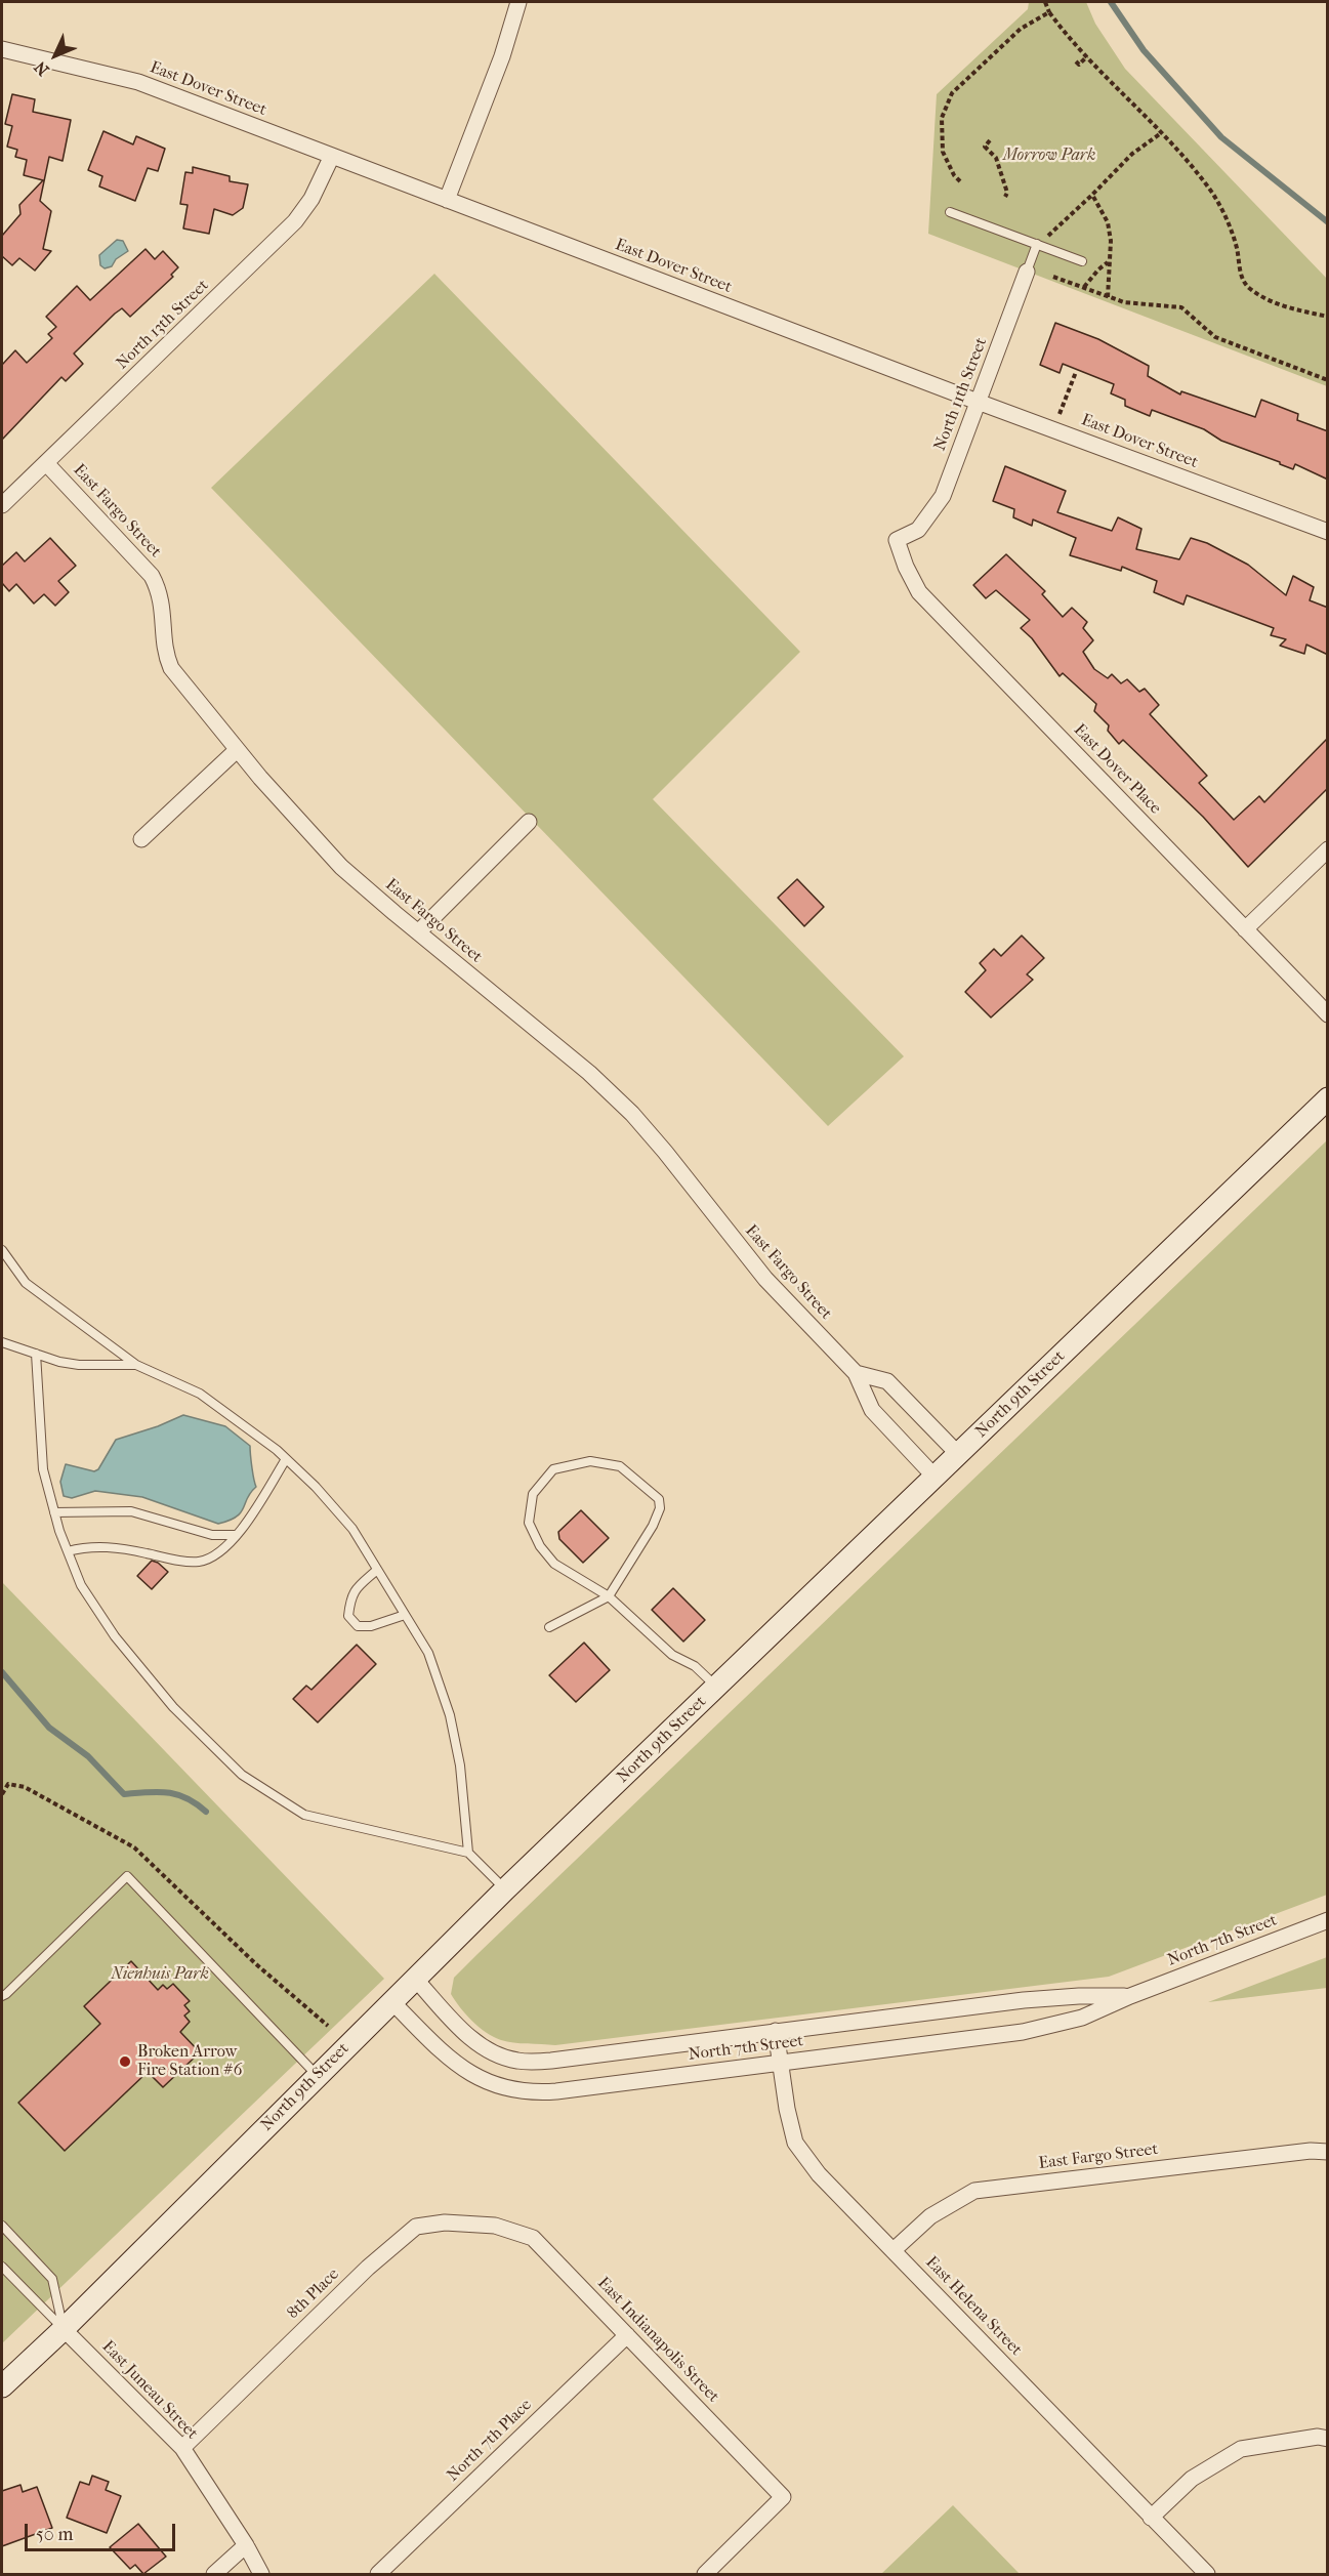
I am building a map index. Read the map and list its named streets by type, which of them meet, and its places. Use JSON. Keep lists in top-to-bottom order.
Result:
{
  "streets": {
    "main road": ["North 9th Street"],
    "street": [
      "East Dover Street",
      "North 13th Street",
      "North 11th Street",
      "East Fargo Street",
      "East Dover Place",
      "North 7th Street",
      "8th Place",
      "East Helena Street",
      "East Indianapolis Street",
      "East Juneau Street",
      "North 7th Place"
    ]
  },
  "crossings": [
    ["East Dover Street", "North 13th Street"],
    ["East Dover Street", "North 11th Street"],
    ["North 13th Street", "East Fargo Street"],
    ["North 11th Street", "East Dover Place"],
    ["East Fargo Street", "North 9th Street"],
    ["East Fargo Street", "East Helena Street"],
    ["North 9th Street", "North 7th Street"],
    ["North 9th Street", "East Juneau Street"],
    ["North 7th Street", "East Helena Street"],
    ["8th Place", "East Indianapolis Street"],
    ["8th Place", "East Juneau Street"],
    ["East Indianapolis Street", "North 7th Place"]
  ],
  "parks": ["Morrow Park", "Nienhuis Park"],
  "places": ["Broken Arrow Fire Station #6"],
  "scale_bar": "50 m",
  "north": "bottom left"
}
